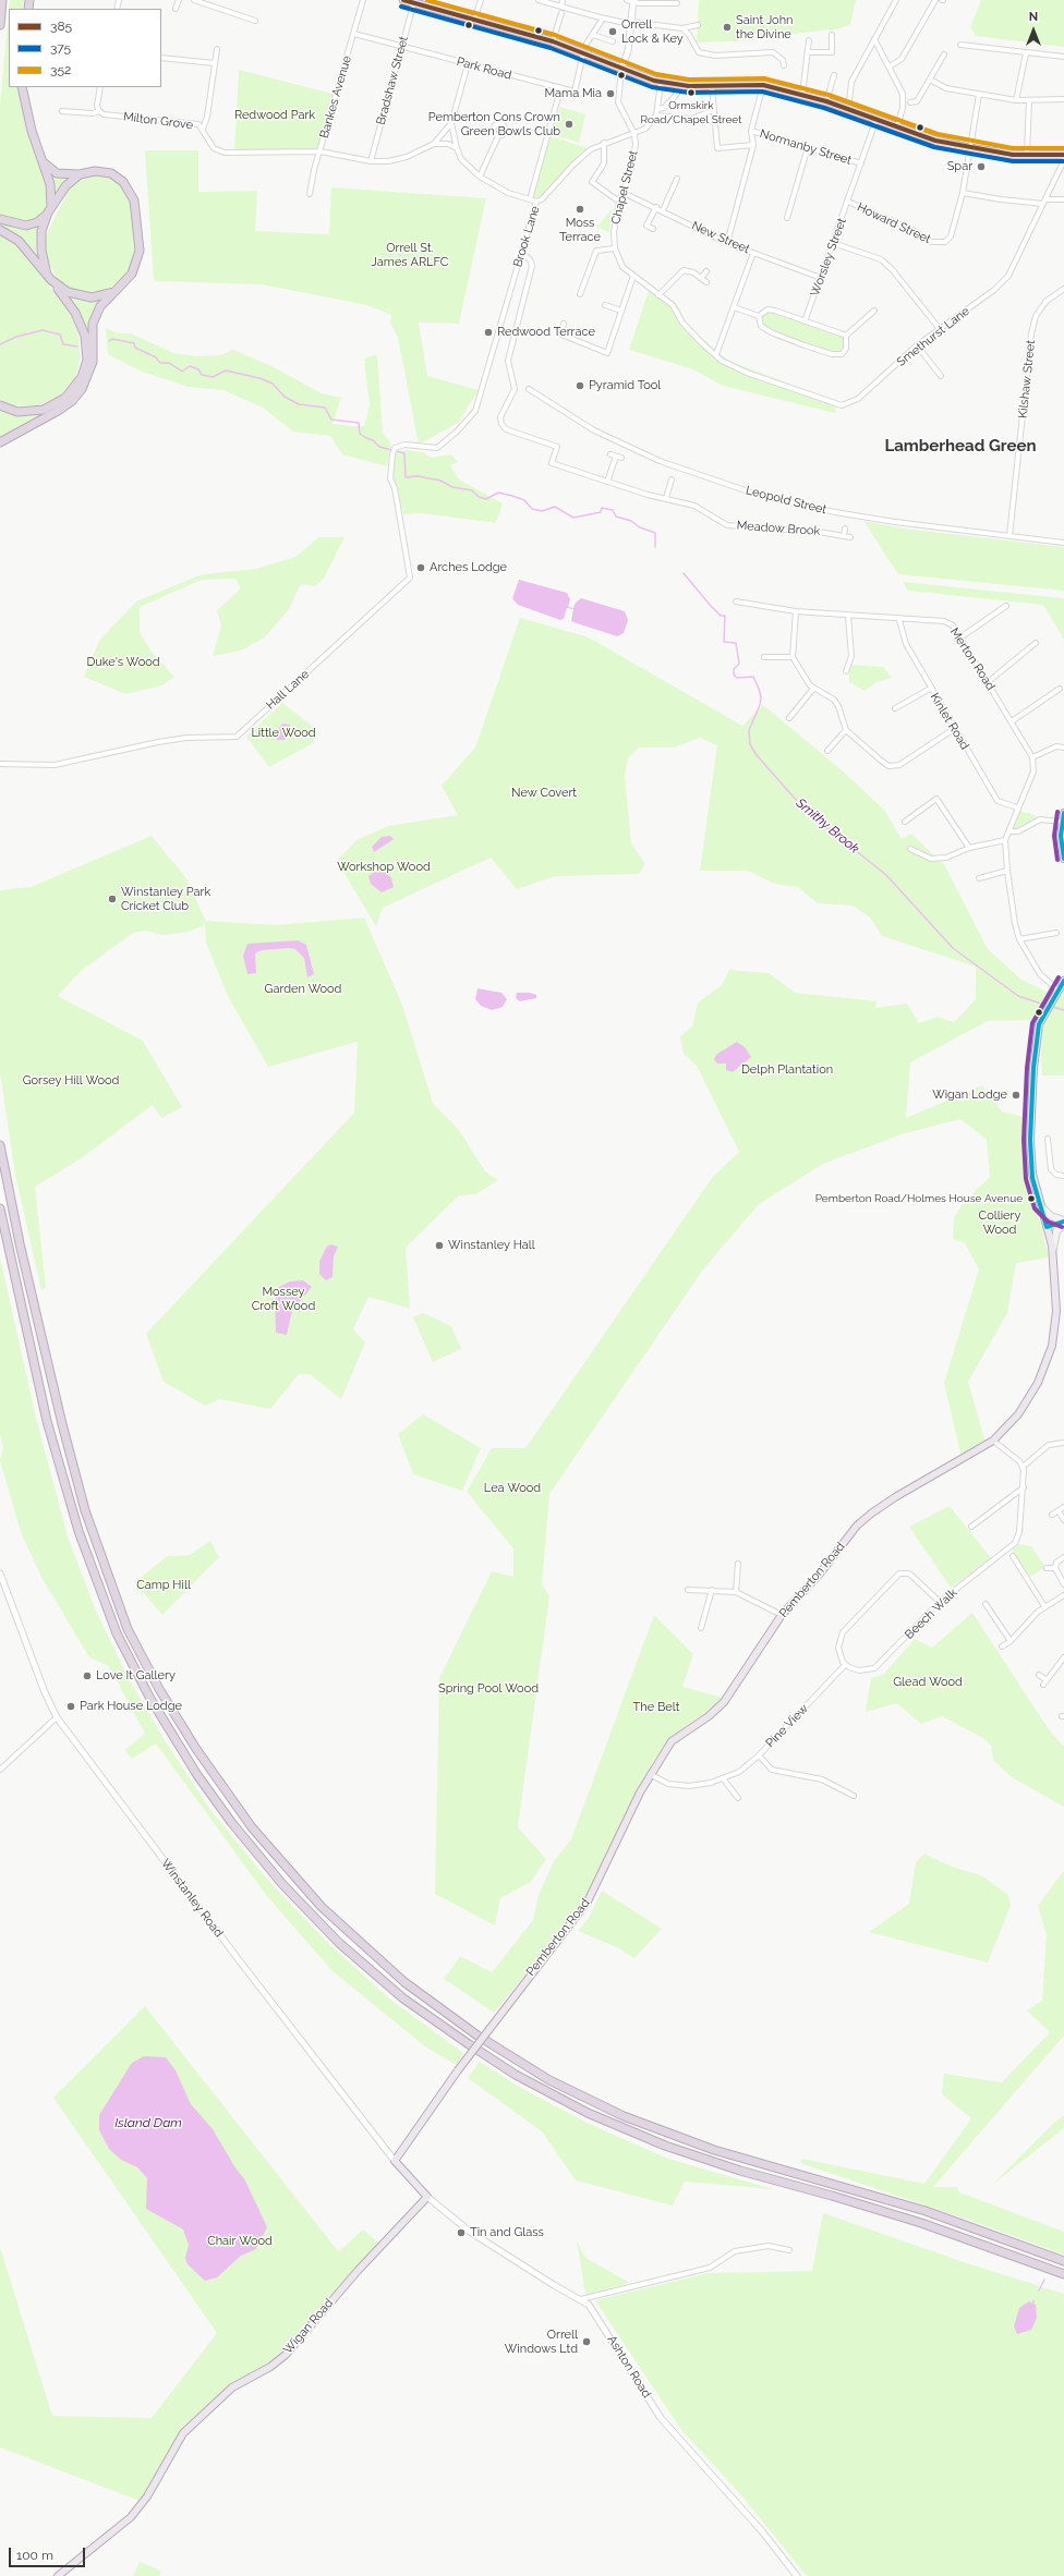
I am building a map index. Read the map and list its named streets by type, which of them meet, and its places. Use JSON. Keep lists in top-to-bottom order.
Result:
{
  "streets": {
    "main road": ["Pemberton Road", "Winstanley Road", "Wigan Road"],
    "street": [
      "Park Road",
      "Bradshaw Street",
      "Bankes Avenue",
      "Milton Grove",
      "Normanby Street",
      "Chapel Street",
      "Howard Street",
      "Brook Lane",
      "New Street",
      "Worsley Street",
      "Smethurst Lane",
      "Kilshaw Street",
      "Leopold Street",
      "Meadow Brook",
      "Merton Road",
      "Hall Lane",
      "Kinlet Road",
      "Beech Walk",
      "Pine View",
      "Ashton Road"
    ]
  },
  "crossings": [
    ["Park Road", "Bradshaw Street"],
    ["Park Road", "Bankes Avenue"],
    ["Bankes Avenue", "Milton Grove"],
    ["Normanby Street", "Worsley Street"],
    ["Chapel Street", "Brook Lane"],
    ["Chapel Street", "New Street"],
    ["Chapel Street", "Smethurst Lane"],
    ["Howard Street", "Worsley Street"],
    ["Brook Lane", "Meadow Brook"],
    ["Brook Lane", "Hall Lane"],
    ["New Street", "Worsley Street"],
    ["Kilshaw Street", "Leopold Street"],
    ["Merton Road", "Kinlet Road"],
    ["Pemberton Road", "Pine View"],
    ["Pemberton Road", "Winstanley Road"],
    ["Beech Walk", "Pine View"],
    ["Winstanley Road", "Wigan Road"],
    ["Winstanley Road", "Ashton Road"],
    ["Wigan Road", "Ashton Road"]
  ],
  "districts": ["Lamberhead Green"],
  "water": ["Smithy Brook", "Island Dam"],
  "parks": [
    "Redwood Park",
    "Orrell St. James ARLFC",
    "Duke's Wood",
    "Little Wood",
    "New Covert",
    "Workshop Wood",
    "Garden Wood",
    "Delph Plantation",
    "Gorsey Hill Wood",
    "Colliery Wood",
    "Mossey Croft Wood",
    "Lea Wood",
    "Camp Hill",
    "Glead Wood",
    "Spring Pool Wood",
    "The Belt",
    "Chair Wood"
  ],
  "places": [
    "Saint John the Divine",
    "Orrell Lock & Key",
    "Ormskirk Road/Chapel Street",
    "Mama Mia",
    "Pemberton Cons Crown Green Bowls Club",
    "Spar",
    "Moss Terrace",
    "Redwood Terrace",
    "Pyramid Tool",
    "Arches Lodge",
    "Winstanley Park Cricket Club",
    "Wigan Lodge",
    "Pemberton Road/Holmes House Avenue",
    "Winstanley Hall",
    "Love It Gallery",
    "Park House Lodge",
    "Tin and Glass",
    "Orrell Windows Ltd"
  ],
  "lines": ["transit line 385", "transit line 352", "transit line 375"],
  "legend": ["385", "375", "352"],
  "scale_bar": "100 m",
  "north": "top"
}
